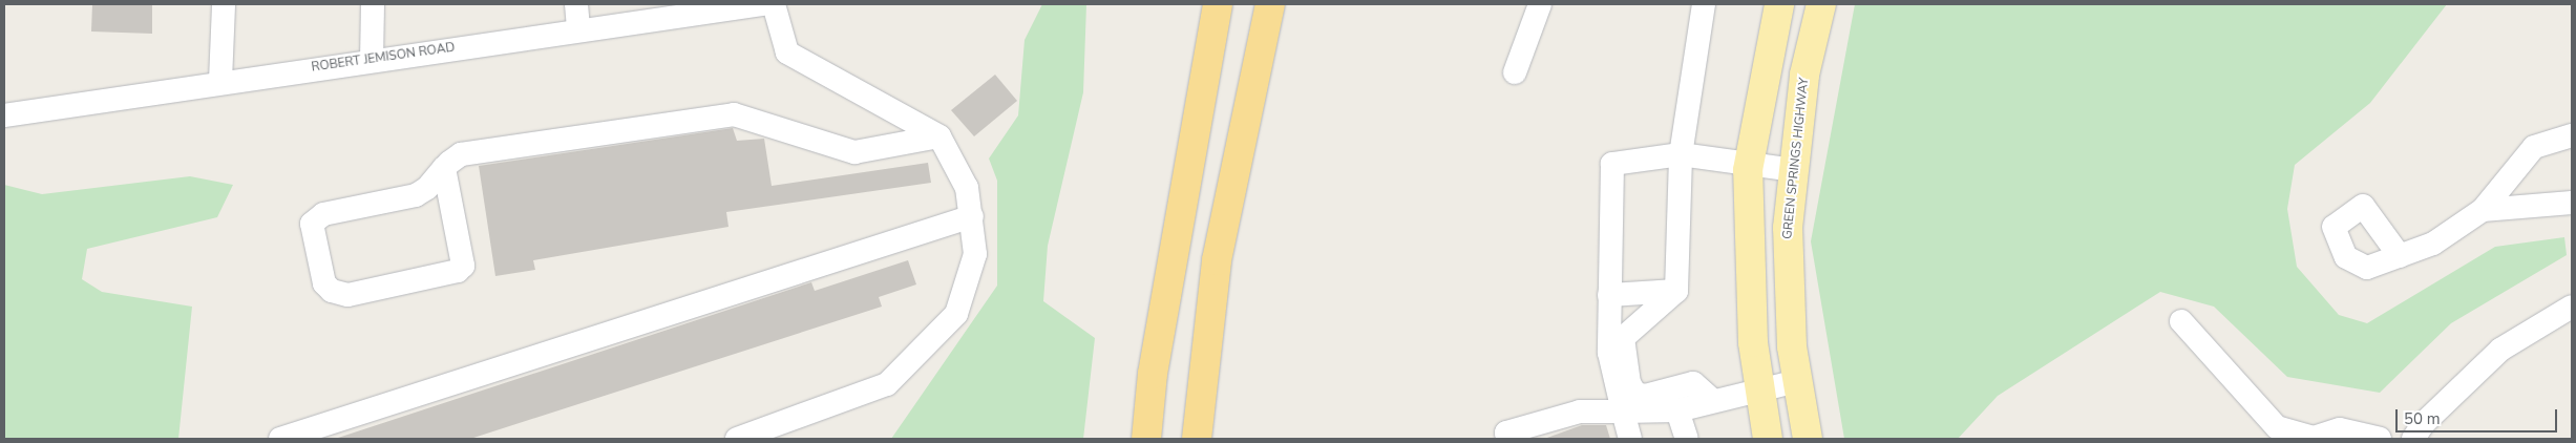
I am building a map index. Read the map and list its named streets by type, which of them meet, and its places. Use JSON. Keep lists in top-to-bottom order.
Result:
{
  "streets": {
    "main road": ["GREEN SPRINGS HIGHWAY"],
    "street": ["ROBERT JEMISON ROAD"]
  },
  "scale_bar": "50 m"
}
